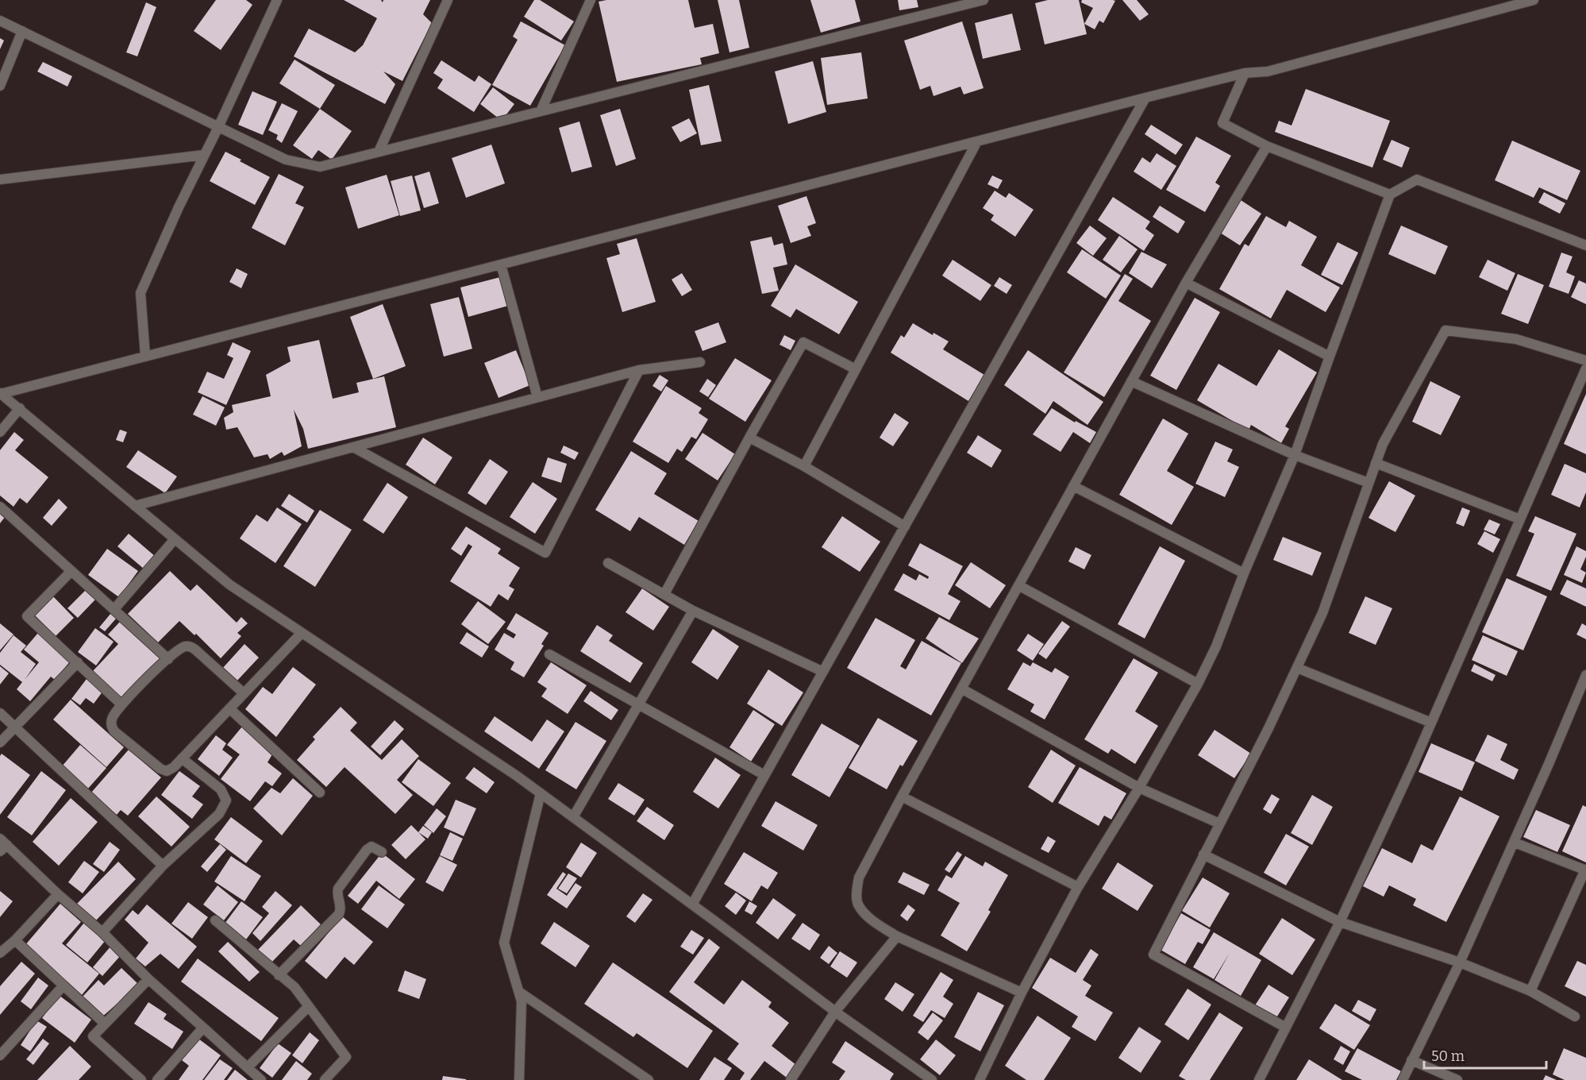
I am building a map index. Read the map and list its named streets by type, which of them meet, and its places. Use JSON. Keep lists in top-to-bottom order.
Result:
{
  "scale_bar": "50 m"
}
